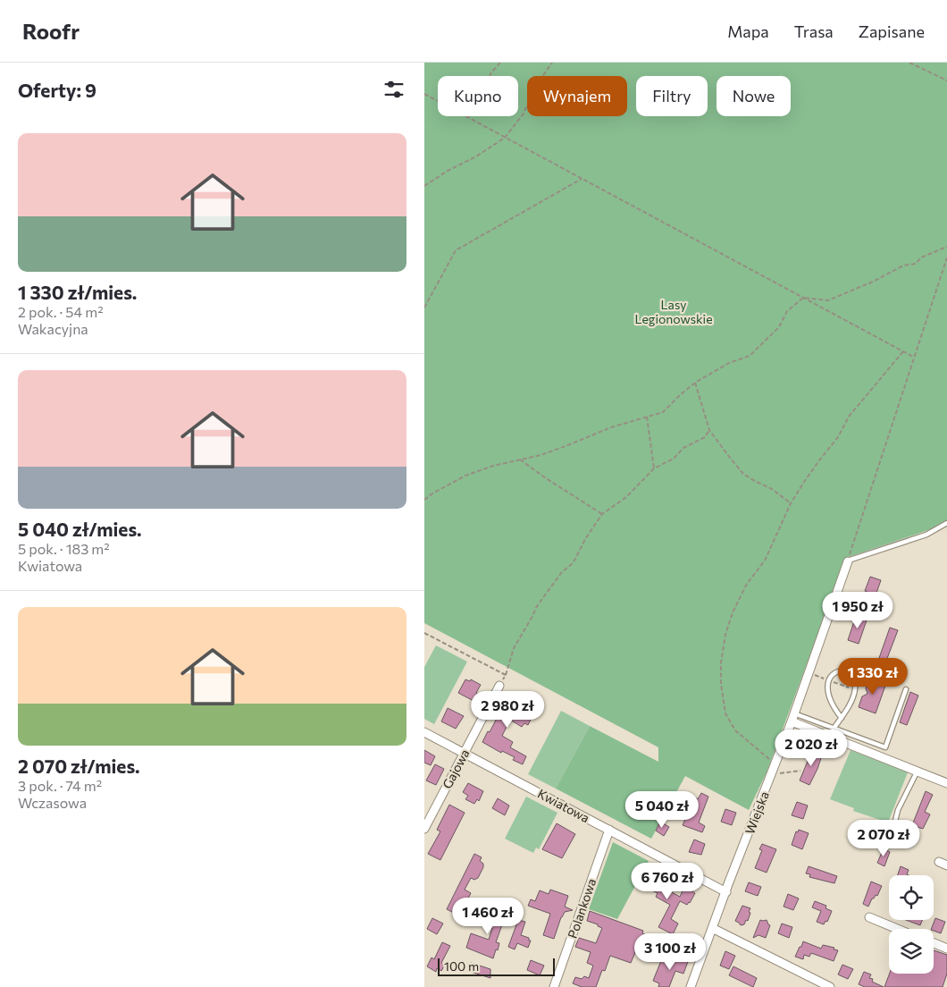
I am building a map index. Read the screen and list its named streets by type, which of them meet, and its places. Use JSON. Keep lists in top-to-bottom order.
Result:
{
  "streets": {
    "street": [
      "Gajowa",
      "Kwiatowa",
      "Wiejska",
      "Polankowa"
    ]
  },
  "crossings": [
    ["Gajowa", "Kwiatowa"],
    ["Kwiatowa", "Wiejska"],
    ["Kwiatowa", "Polankowa"]
  ],
  "parks": ["Lasy Legionowskie"],
  "scale_bar": "100 m",
  "page": {
    "header": "Roofr",
    "nav": ["Mapa", "Trasa", "Zapisane"],
    "heading": "Oferty: 9",
    "chip": [
      "Kupno",
      "Wynajem",
      "Filtry",
      "Nowe"
    ],
    "list": [
      {
        "name": "1 330 zł/mies.",
        "note": "2 pok. · 54 m² · Wakacyjna"
      },
      {
        "name": "5 040 zł/mies.",
        "note": "5 pok. · 183 m² · Kwiatowa"
      },
      {
        "name": "2 070 zł/mies.",
        "note": "3 pok. · 74 m² · Wczasowa"
      }
    ],
    "price": [
      "1 950 zł",
      "1 330 zł",
      "2 980 zł",
      "2 020 zł",
      "5 040 zł",
      "2 070 zł",
      "6 760 zł",
      "1 460 zł",
      "3 100 zł"
    ],
    "scale": "100 m"
  }
}
